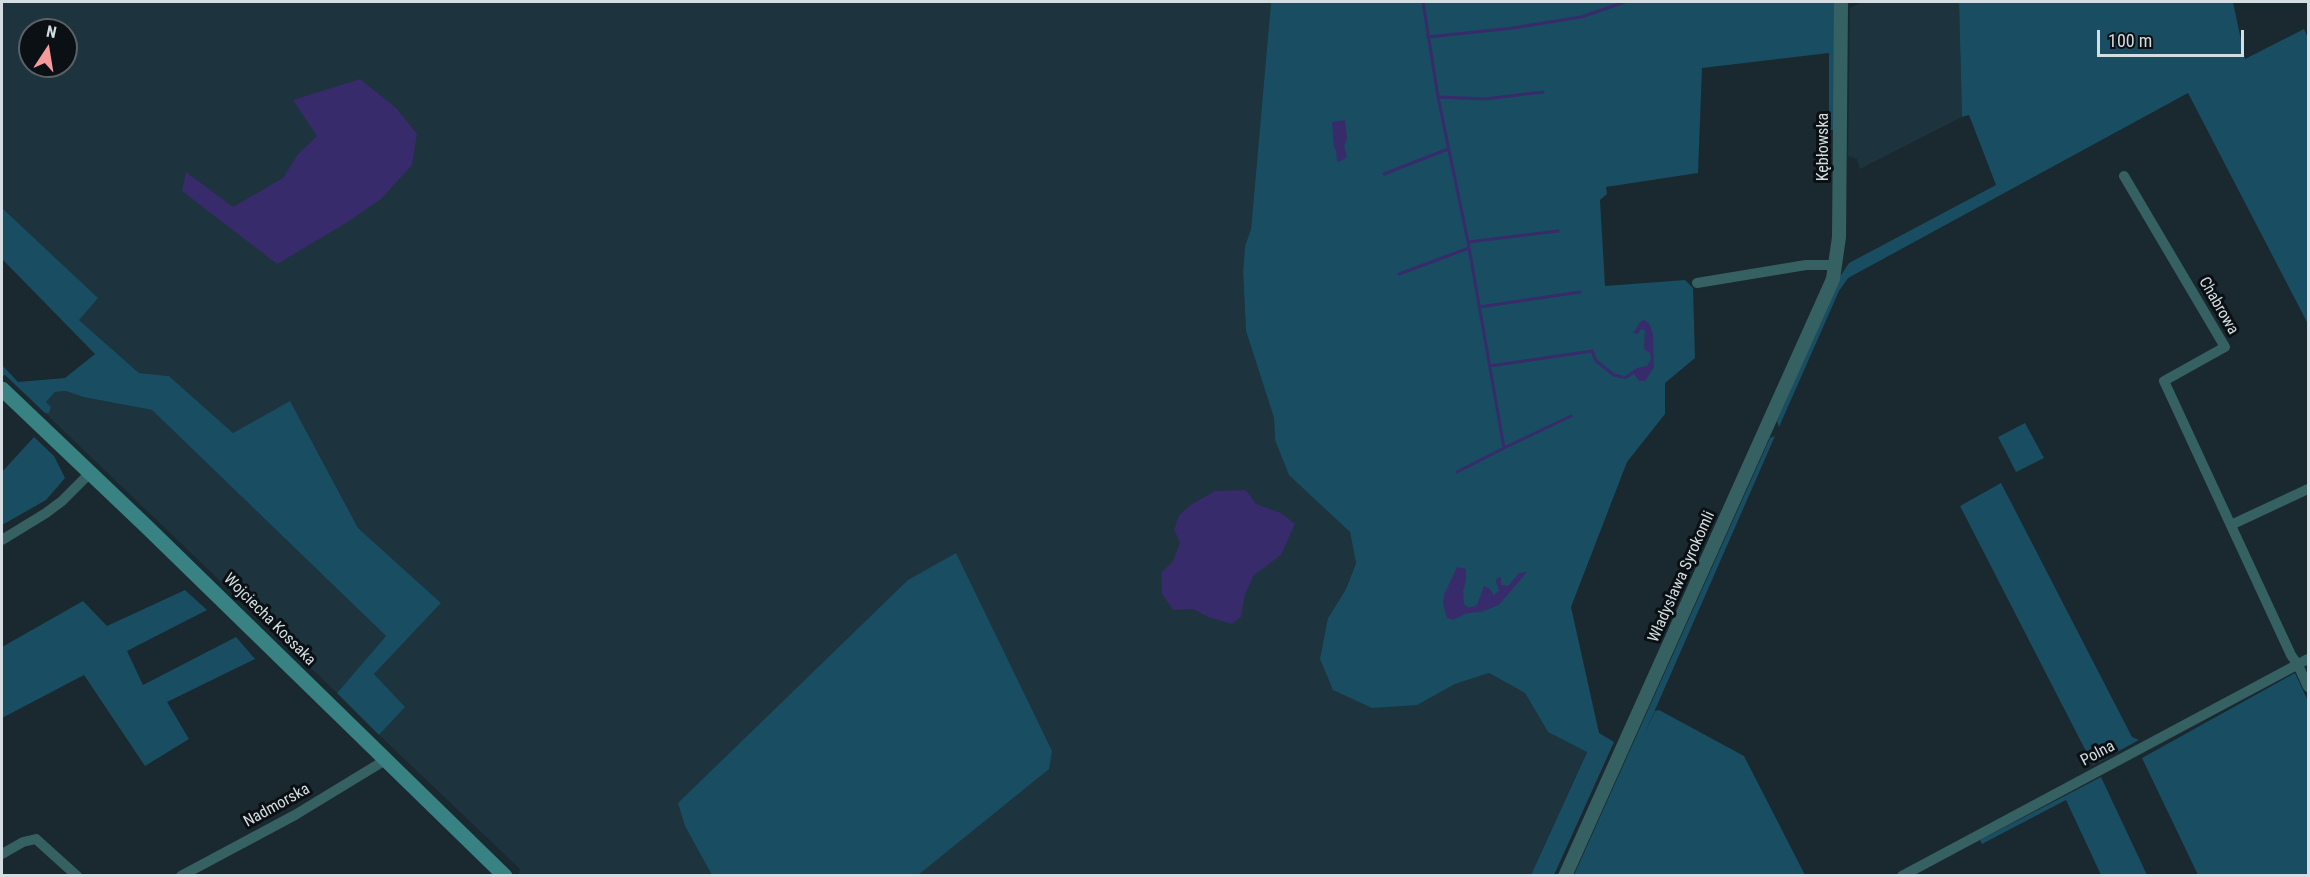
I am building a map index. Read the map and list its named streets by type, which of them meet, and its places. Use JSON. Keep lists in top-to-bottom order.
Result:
{
  "streets": {
    "main road": ["Wojciecha Kossaka"],
    "street": [
      "Kębłowska",
      "Chabrowa",
      "Władysława Syrokomli",
      "Polna",
      "Nadmorska"
    ]
  },
  "crossings": [
    ["Kębłowska", "Władysława Syrokomli"],
    ["Chabrowa", "Polna"],
    ["Wojciecha Kossaka", "Nadmorska"]
  ],
  "scale_bar": "100 m",
  "north": "top"
}
